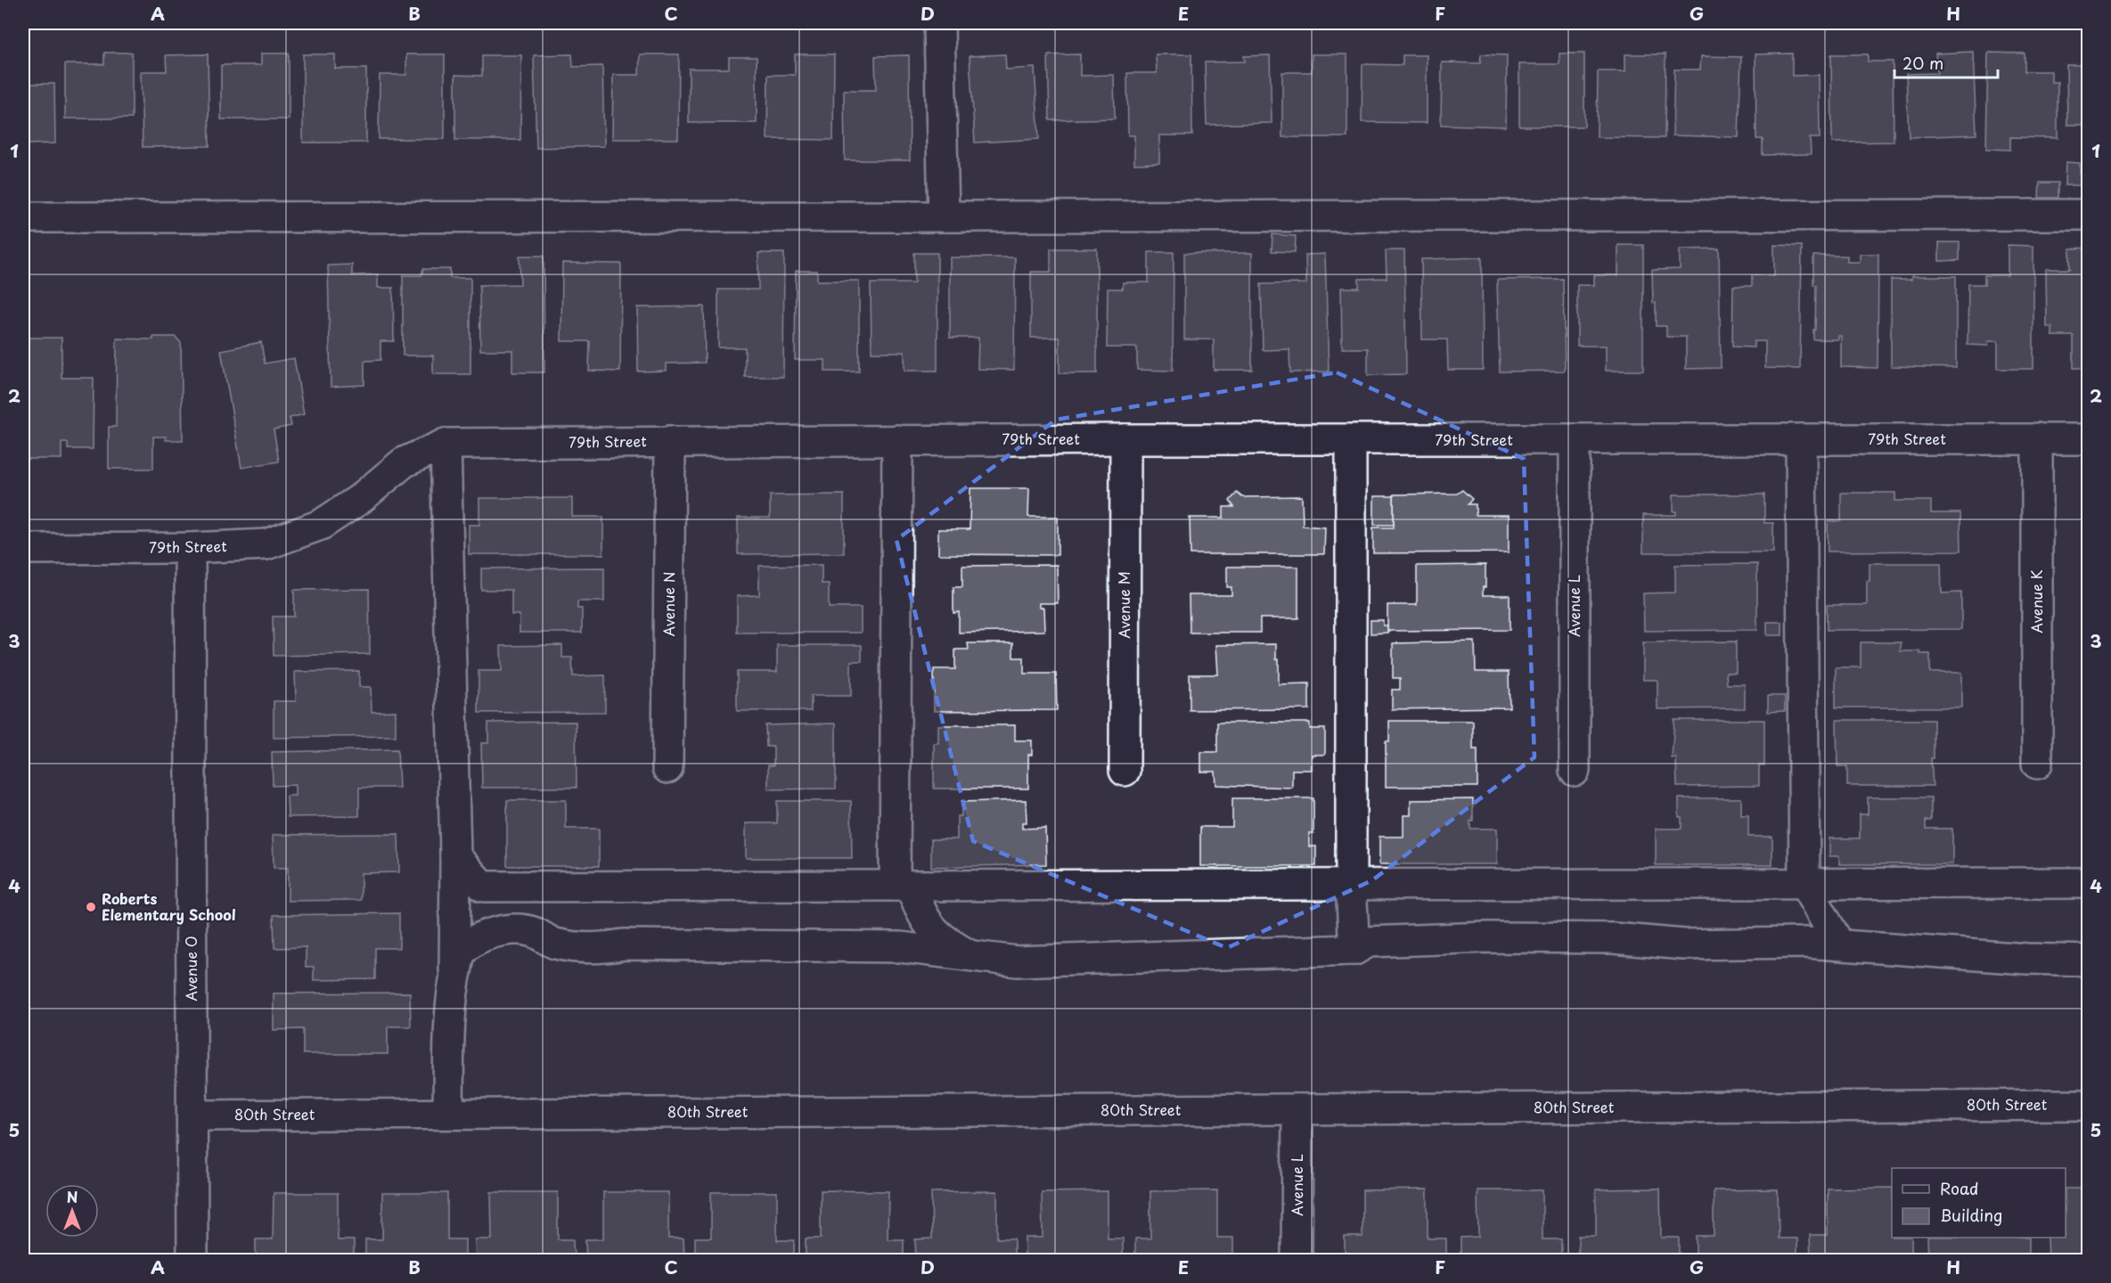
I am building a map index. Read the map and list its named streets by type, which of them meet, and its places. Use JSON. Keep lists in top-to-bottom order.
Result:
{
  "streets": {
    "street": [
      "79th Street",
      "Avenue K",
      "Avenue N",
      "Avenue M",
      "Avenue L",
      "Avenue O",
      "80th Street"
    ]
  },
  "crossings": [
    ["79th Street", "Avenue K"],
    ["79th Street", "Avenue N"],
    ["79th Street", "Avenue M"],
    ["79th Street", "Avenue L"],
    ["79th Street", "Avenue O"],
    ["Avenue L", "80th Street"],
    ["Avenue O", "80th Street"]
  ],
  "places": ["Roberts Elementary School"],
  "legend": ["Road", "Building"],
  "scale_bar": "20 m",
  "north": "top",
  "grid": {
    "columns": [
      "A",
      "B",
      "C",
      "D",
      "E",
      "F",
      "G",
      "H"
    ],
    "rows": [
      "1",
      "2",
      "3",
      "4",
      "5"
    ]
  }
}
